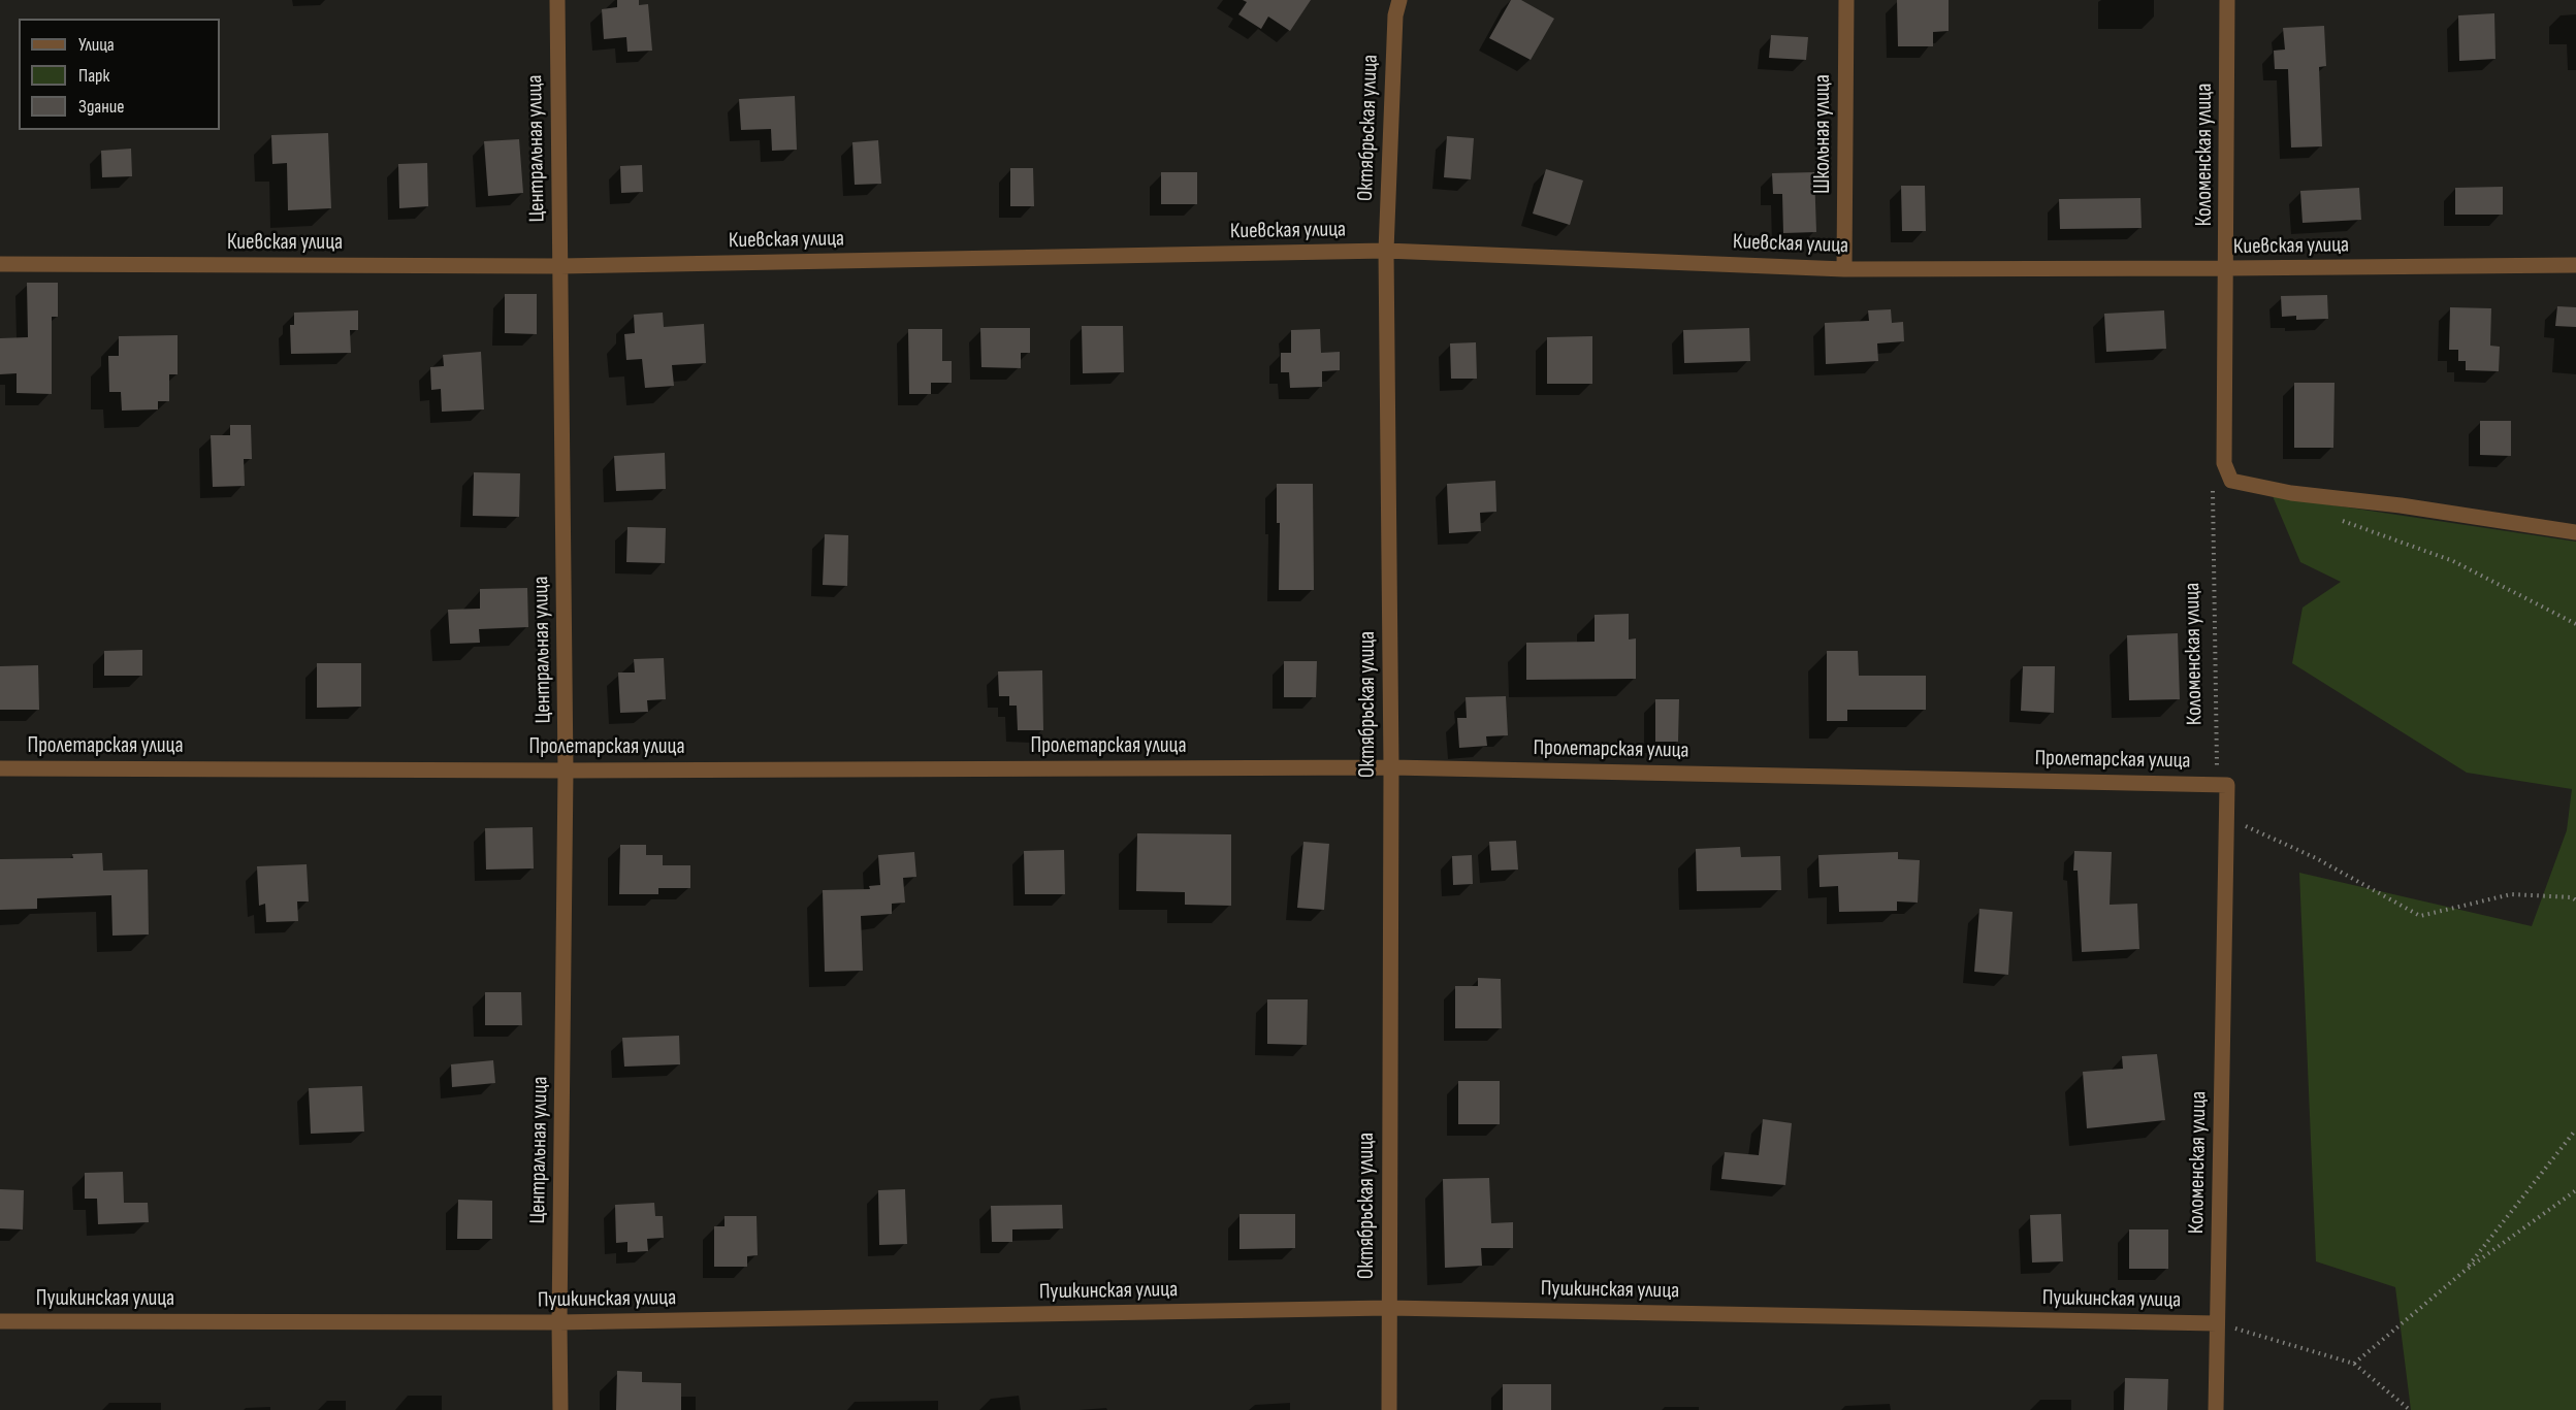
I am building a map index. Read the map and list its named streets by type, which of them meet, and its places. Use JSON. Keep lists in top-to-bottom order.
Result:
{
  "streets": {
    "street": [
      "Октябрьская улица",
      "Школьная улица",
      "Центральная улица",
      "Коломенская улица",
      "Киевская улица",
      "Пролетарская улица",
      "Пушкинская улица"
    ]
  },
  "crossings": [
    ["Октябрьская улица", "Киевская улица"],
    ["Октябрьская улица", "Пролетарская улица"],
    ["Октябрьская улица", "Пушкинская улица"],
    ["Школьная улица", "Киевская улица"],
    ["Центральная улица", "Киевская улица"],
    ["Центральная улица", "Пролетарская улица"],
    ["Центральная улица", "Пушкинская улица"],
    ["Коломенская улица", "Киевская улица"],
    ["Коломенская улица", "Пролетарская улица"],
    ["Коломенская улица", "Пушкинская улица"]
  ],
  "legend": ["Улица", "Парк", "Здание"]
}
